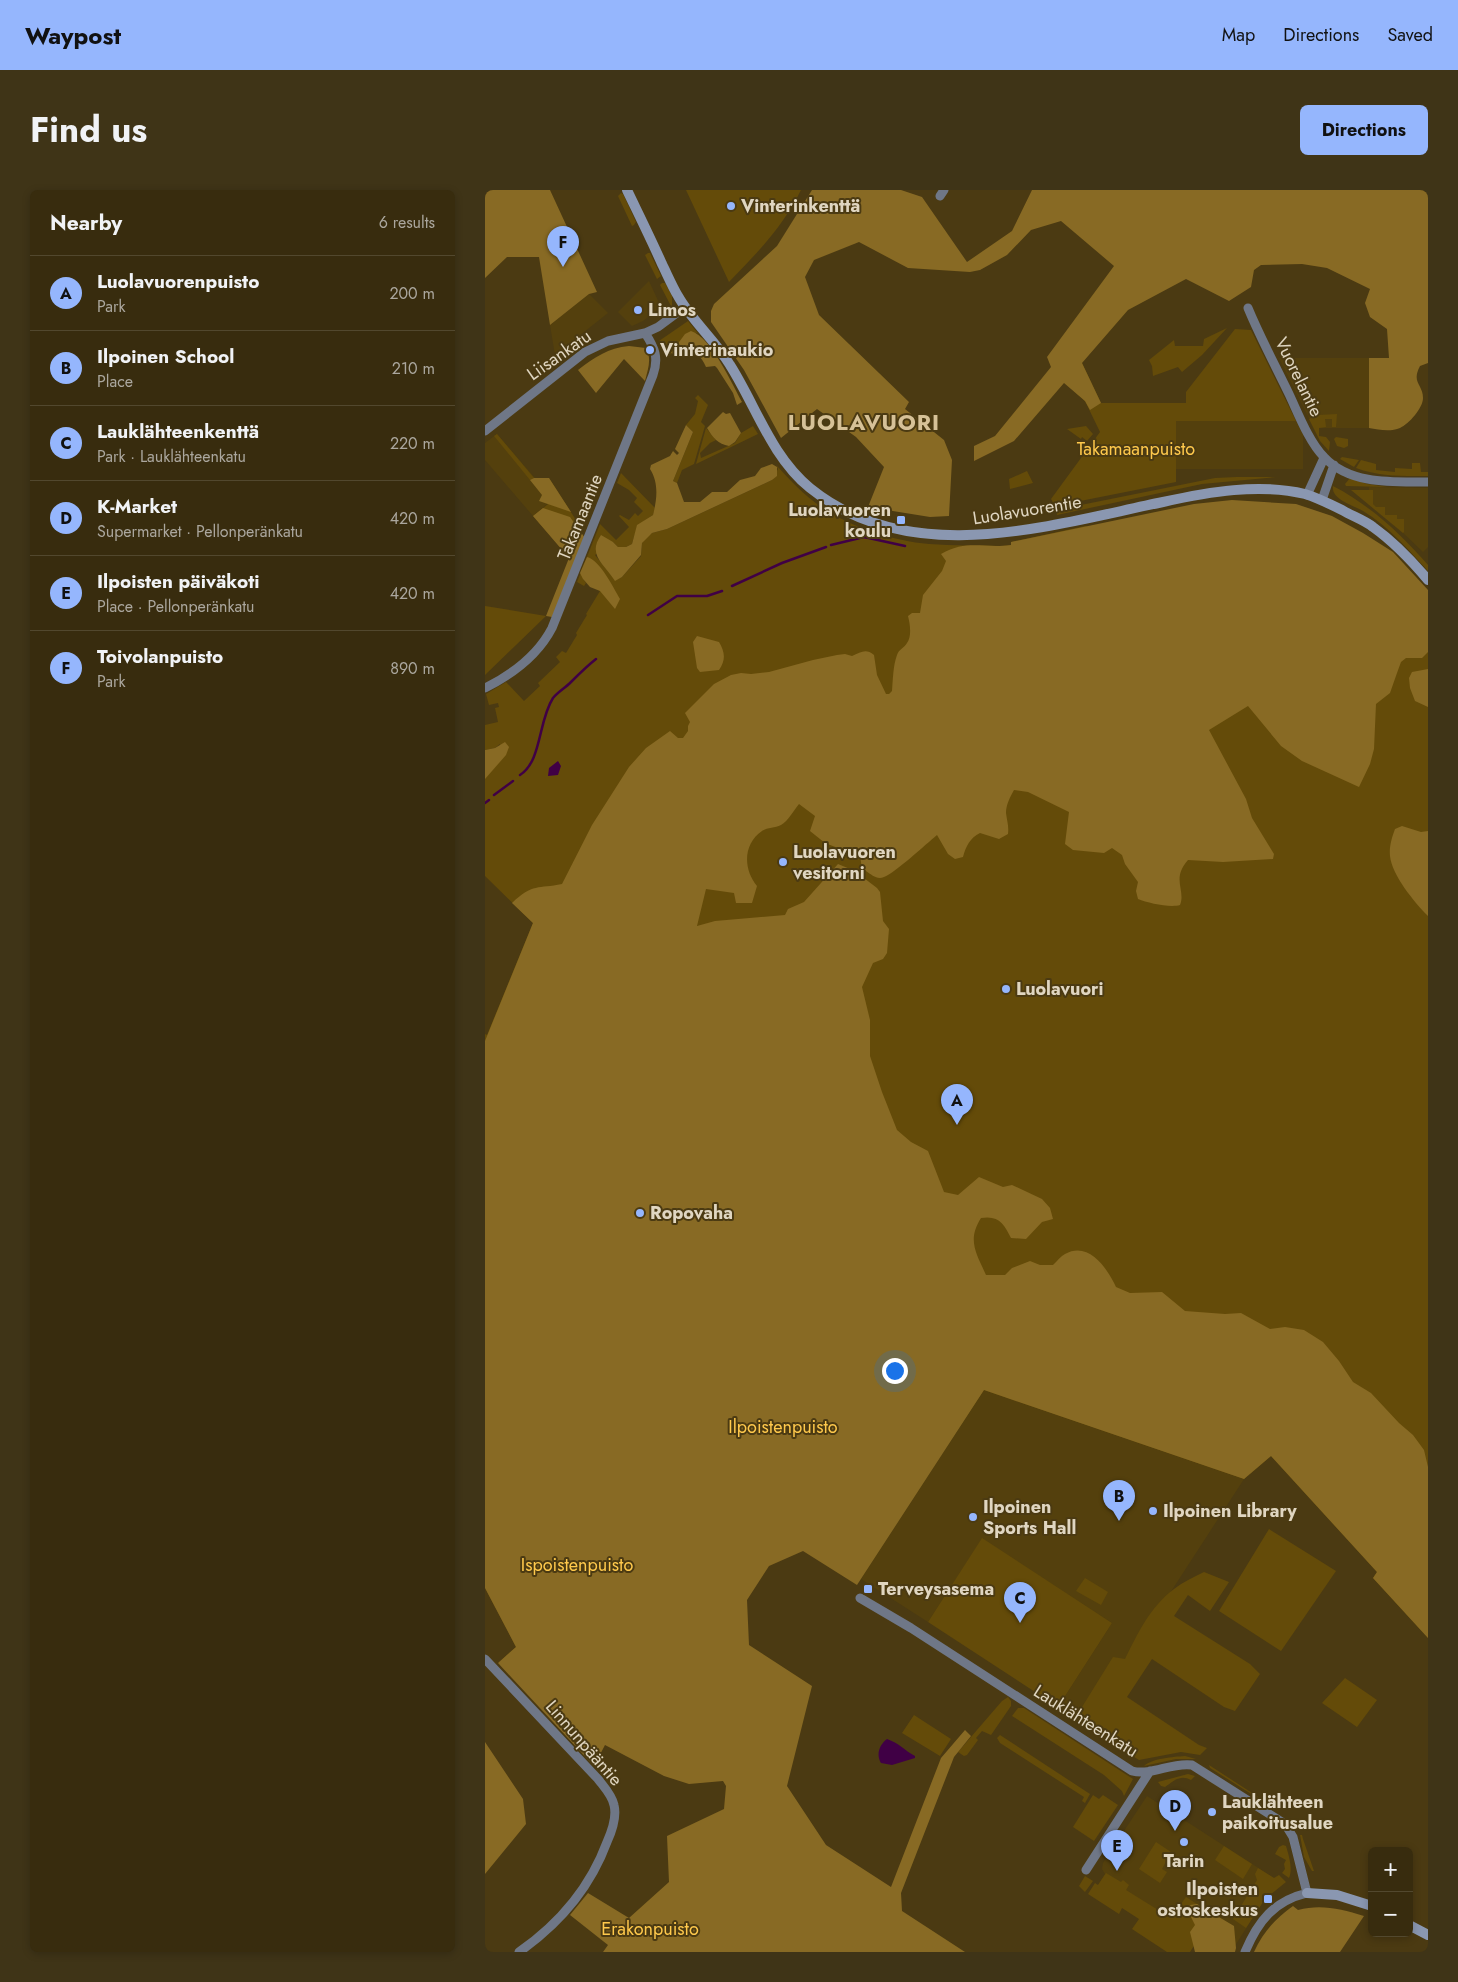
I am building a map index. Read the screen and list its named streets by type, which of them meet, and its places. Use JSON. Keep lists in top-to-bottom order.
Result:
{
  "streets": {
    "street": [
      "Liisankatu",
      "Vuorelantie",
      "Luolavuorentie",
      "Takamaantie",
      "Lauklähteenkatu",
      "Linnunpääntie"
    ]
  },
  "crossings": [
    ["Liisankatu", "Luolavuorentie"],
    ["Liisankatu", "Takamaantie"]
  ],
  "districts": ["LUOLAVUORI"],
  "parks": [
    "Takamaanpuisto",
    "Ilpoistenpuisto",
    "Ispoistenpuisto",
    "Erakonpuisto"
  ],
  "places": {
    "other": [
      "Vinterinkenttä",
      "Limos",
      "Vinterinaukio",
      "Luolavuoren vesitorni",
      "Luolavuori",
      "Ropovaha",
      "Ilpoinen Library",
      "Ilpoinen Sports Hall",
      "Lauklähteen paikoitusalue",
      "Tarin"
    ],
    "transit": ["Luolavuoren koulu", "Terveysasema", "Ilpoisten ostoskeskus"]
  },
  "page": {
    "header": "Waypost",
    "nav": ["Map", "Directions", "Saved"],
    "title": "Find us",
    "buttons": "Directions",
    "heading": ["Nearby", "6 results"],
    "pins": [
      "F",
      "A",
      "B",
      "C",
      "D",
      "E"
    ],
    "list": [
      {
        "mark": "A",
        "name": "Luolavuorenpuisto",
        "note": "Park",
        "value": "200 m"
      },
      {
        "mark": "B",
        "name": "Ilpoinen School",
        "note": "Place",
        "value": "210 m"
      },
      {
        "mark": "C",
        "name": "Lauklähteenkenttä",
        "note": "Park · Lauklähteenkatu",
        "value": "220 m"
      },
      {
        "mark": "D",
        "name": "K-Market",
        "note": "Supermarket · Pellonperänkatu",
        "value": "420 m"
      },
      {
        "mark": "E",
        "name": "Ilpoisten päiväkoti",
        "note": "Place · Pellonperänkatu",
        "value": "420 m"
      },
      {
        "mark": "F",
        "name": "Toivolanpuisto",
        "note": "Park",
        "value": "890 m"
      }
    ],
    "map_buttons": ["+", "−"]
  }
}
